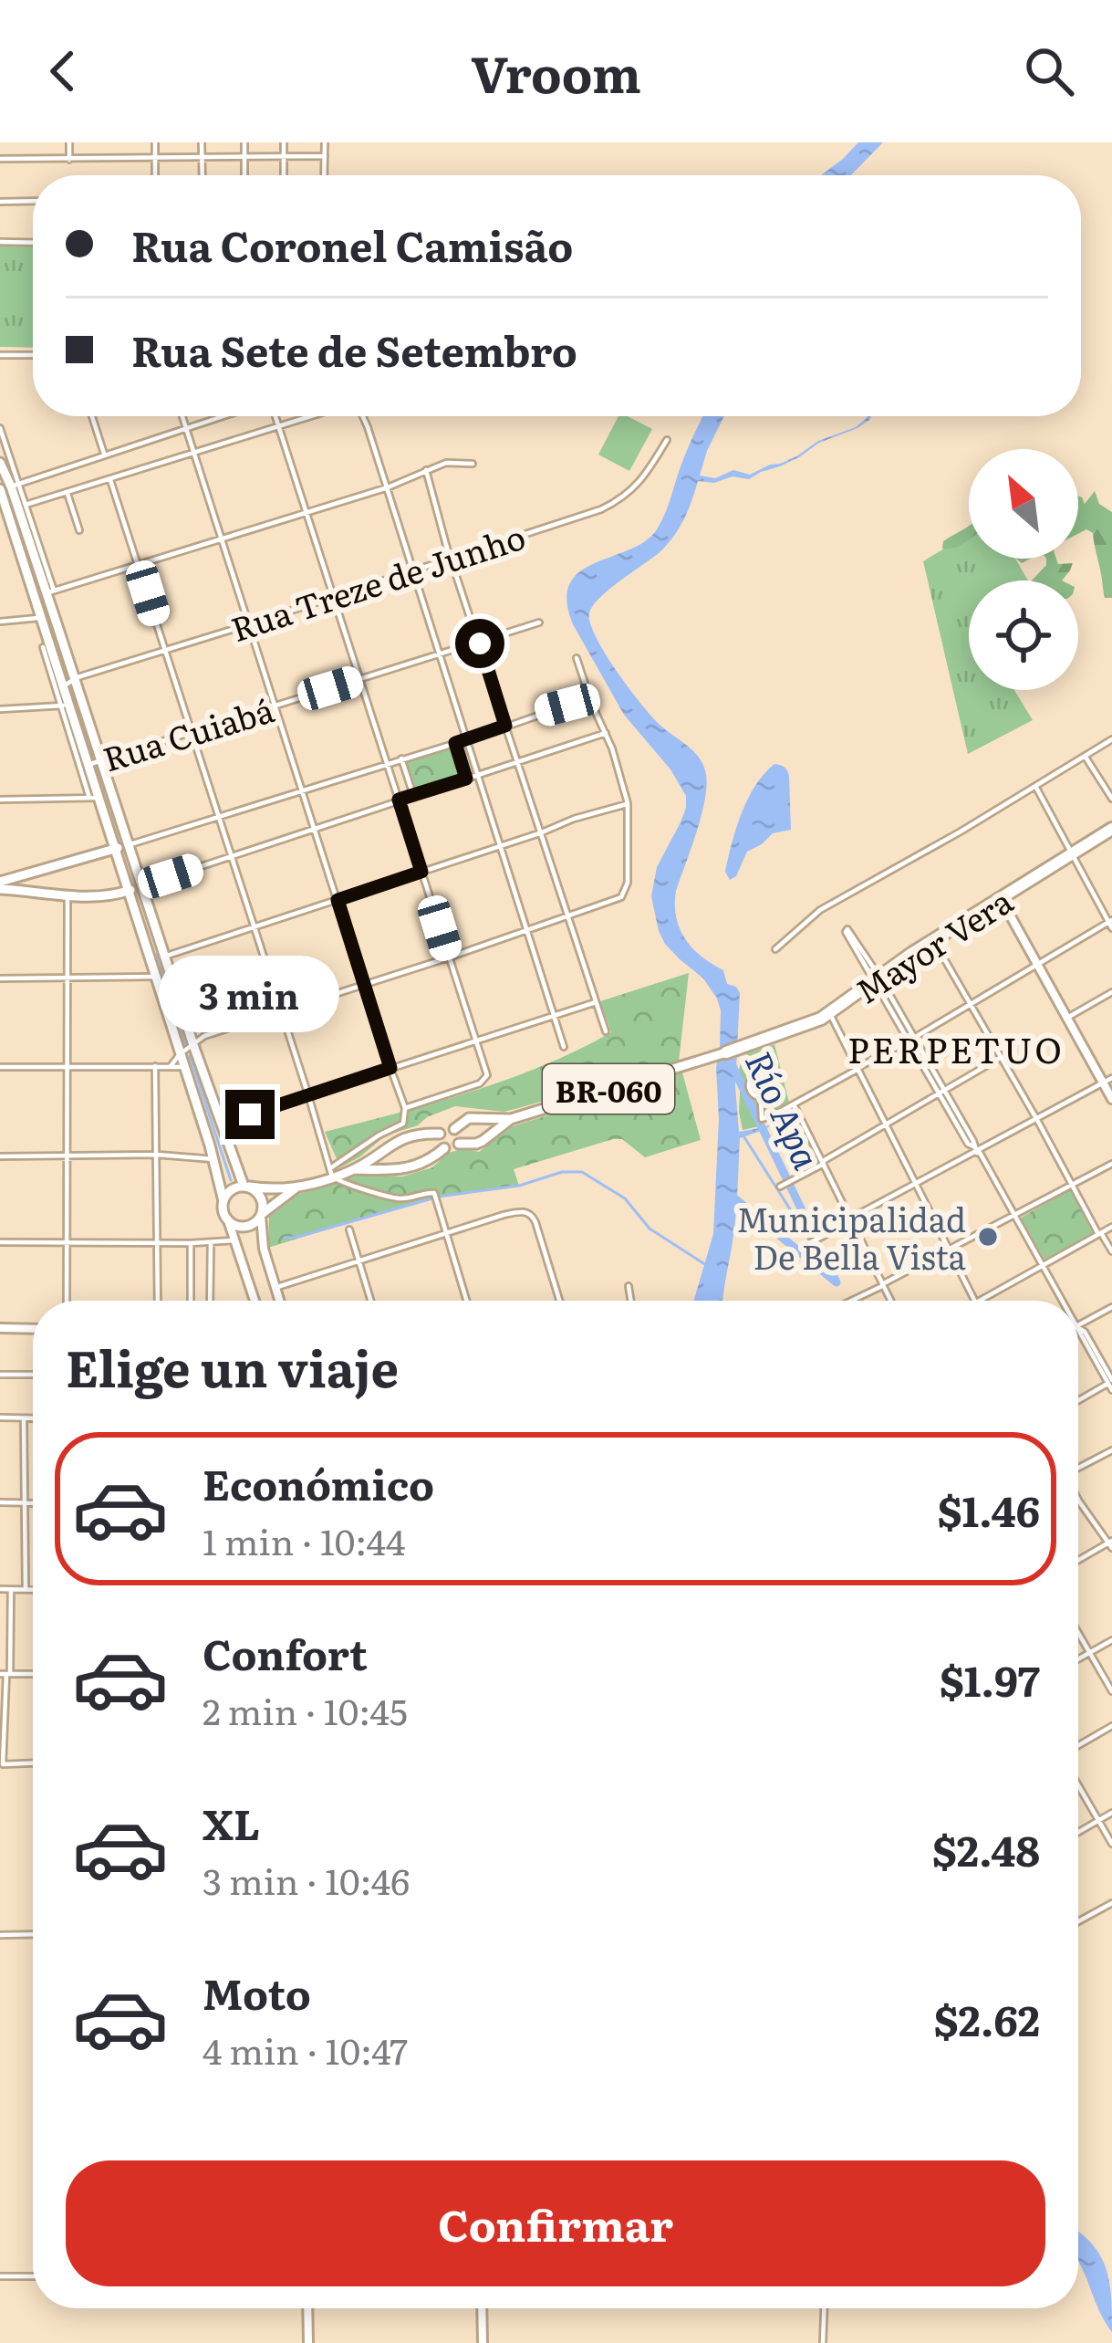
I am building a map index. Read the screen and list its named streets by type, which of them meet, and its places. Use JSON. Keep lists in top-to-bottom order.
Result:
{
  "streets": {
    "highway": ["Mayor Vera"],
    "main road": ["BR-060"],
    "street": ["Rua Treze de Junho", "Rua Cuiabá"]
  },
  "crossings": [
    ["Mayor Vera", "BR-060"]
  ],
  "districts": ["PERPETUO"],
  "water": ["Río Apa"],
  "places": ["Municipalidad De Bella Vista"],
  "north": "top left",
  "page": {
    "header": "Vroom",
    "banner": ["Rua Coronel Camisão", "Rua Sete de Setembro"],
    "bubble": "3 min",
    "heading": "Elige un viaje",
    "list": [
      {
        "name": "Económico",
        "note": "1 min · 10:44",
        "value": "$1.46"
      },
      {
        "name": "Confort",
        "note": "2 min · 10:45",
        "value": "$1.97"
      },
      {
        "name": "XL",
        "note": "3 min · 10:46",
        "value": "$2.48"
      },
      {
        "name": "Moto",
        "note": "4 min · 10:47",
        "value": "$2.62"
      }
    ],
    "buttons": "Confirmar"
  }
}
